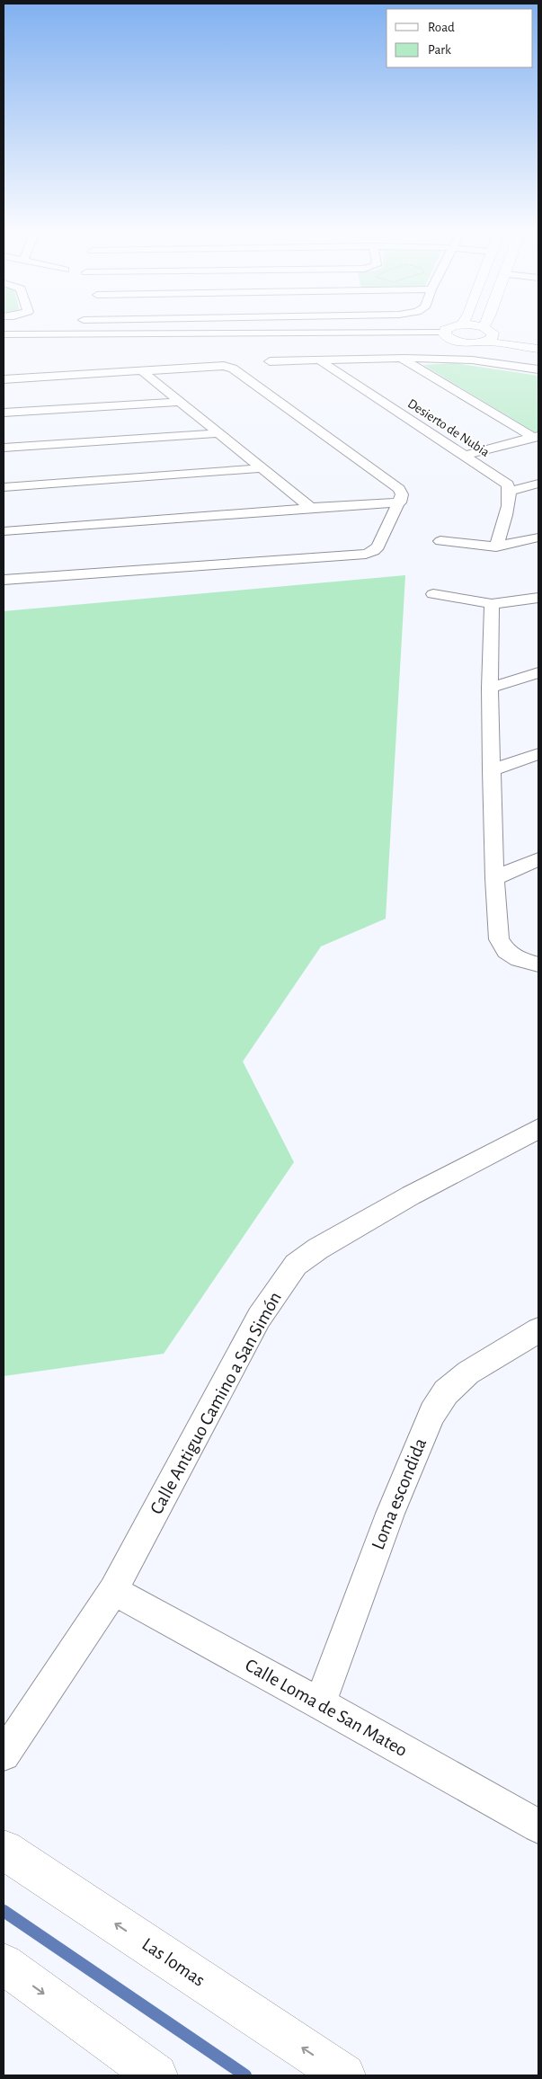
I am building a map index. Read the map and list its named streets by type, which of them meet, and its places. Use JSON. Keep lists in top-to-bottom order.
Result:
{
  "streets": {
    "street": [
      "Desierto de Nubia",
      "Calle Antiguo Camino a San Simón",
      "Loma escondida",
      "Calle Loma de San Mateo",
      "Las lomas"
    ]
  },
  "crossings": [
    ["Calle Antiguo Camino a San Simón", "Calle Loma de San Mateo"],
    ["Loma escondida", "Calle Loma de San Mateo"]
  ],
  "legend": ["Road", "Park"]
}
